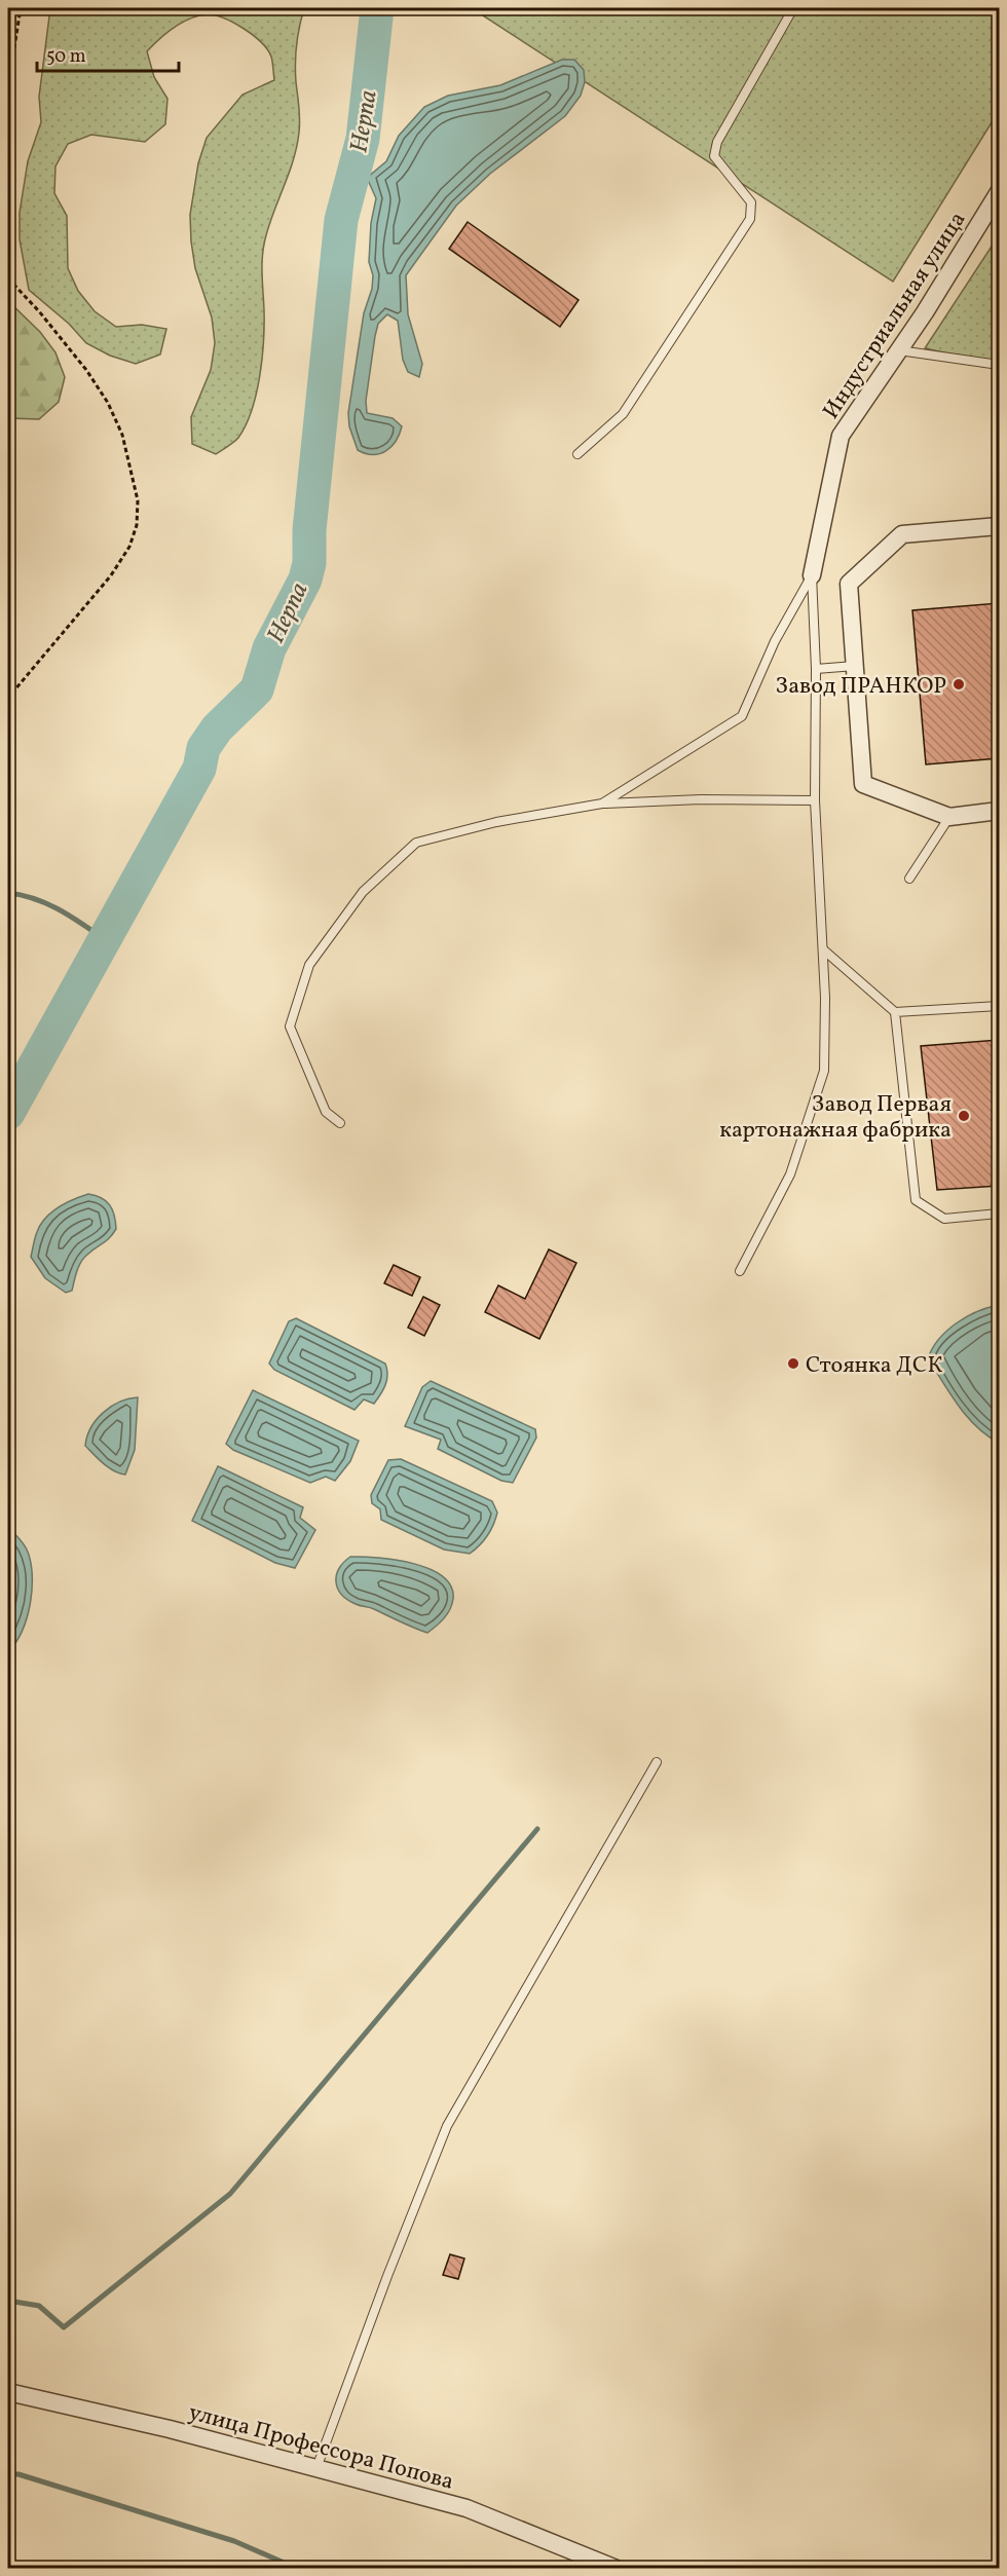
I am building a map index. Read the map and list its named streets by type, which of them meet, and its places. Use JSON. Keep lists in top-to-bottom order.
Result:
{
  "streets": {
    "street": ["Индустриальная улица", "улица Профессора Попова"]
  },
  "water": ["Нерпа"],
  "places": ["Завод ПРАНКОР", "Завод Первая картонажная фабрика", "Стоянка ДСК"],
  "scale_bar": "50 m"
}
